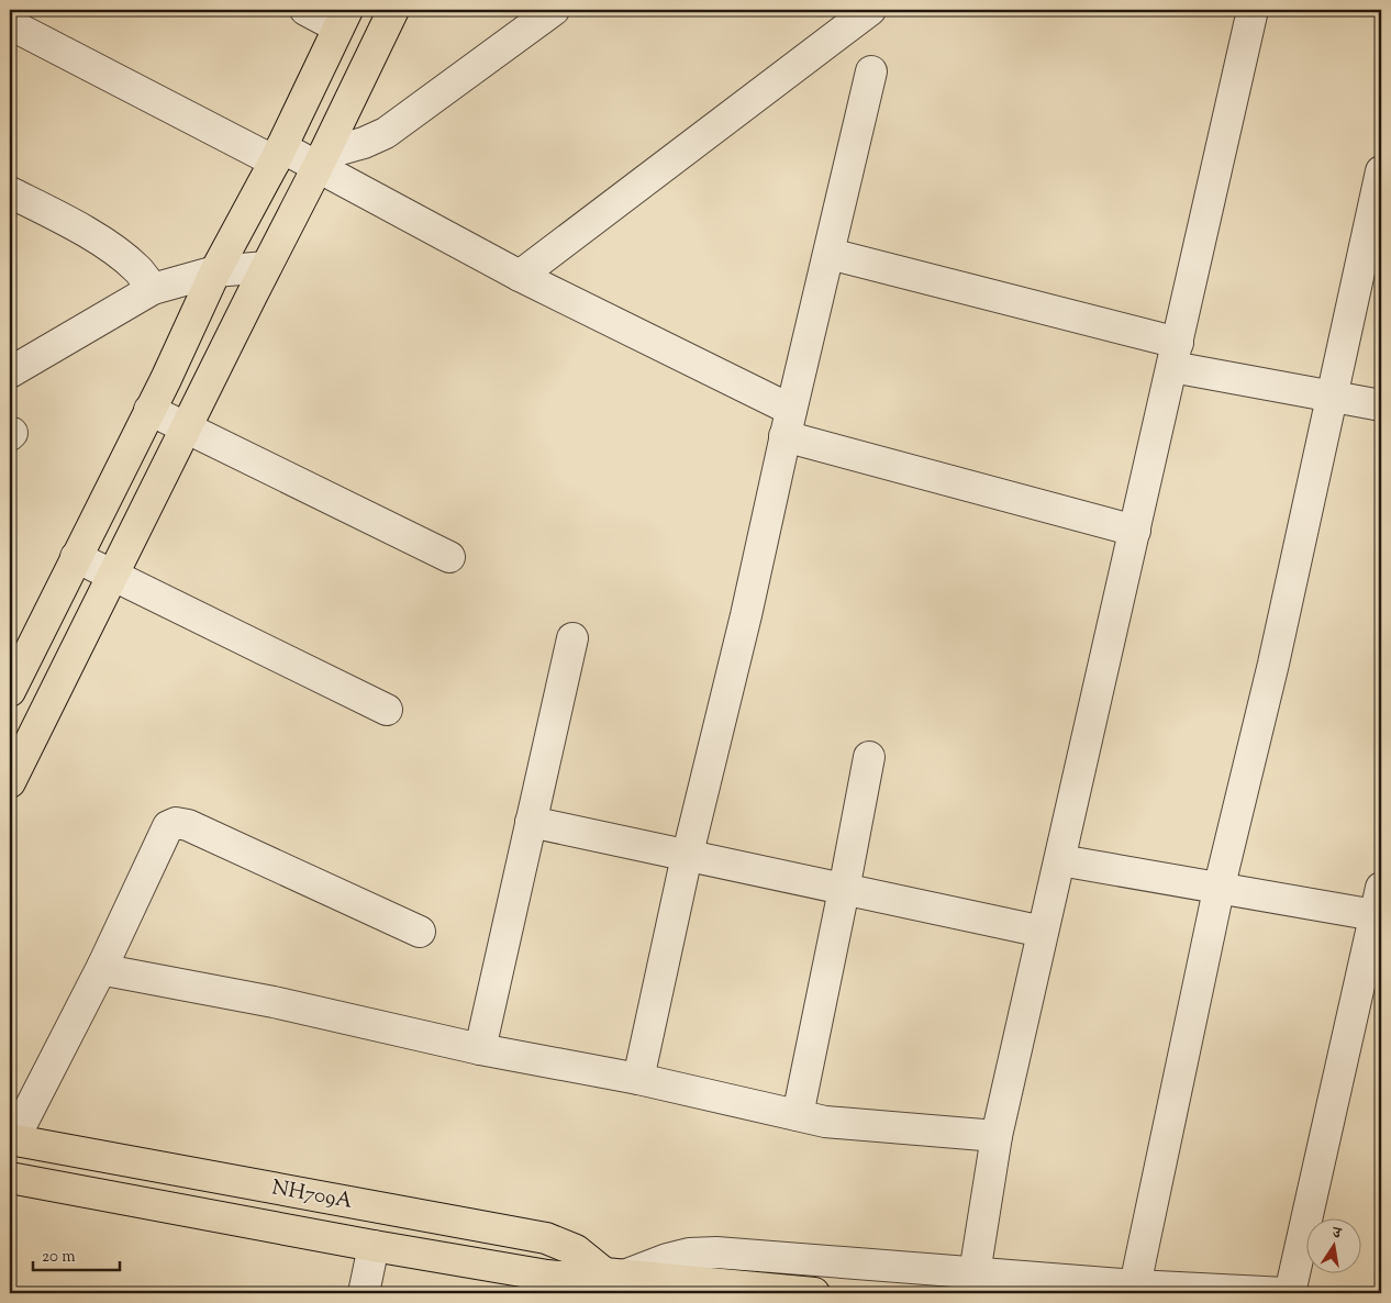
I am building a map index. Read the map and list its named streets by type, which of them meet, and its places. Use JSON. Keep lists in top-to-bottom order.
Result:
{
  "streets": {
    "main road": ["NH709A"]
  },
  "scale_bar": "20 m",
  "north": "top"
}
